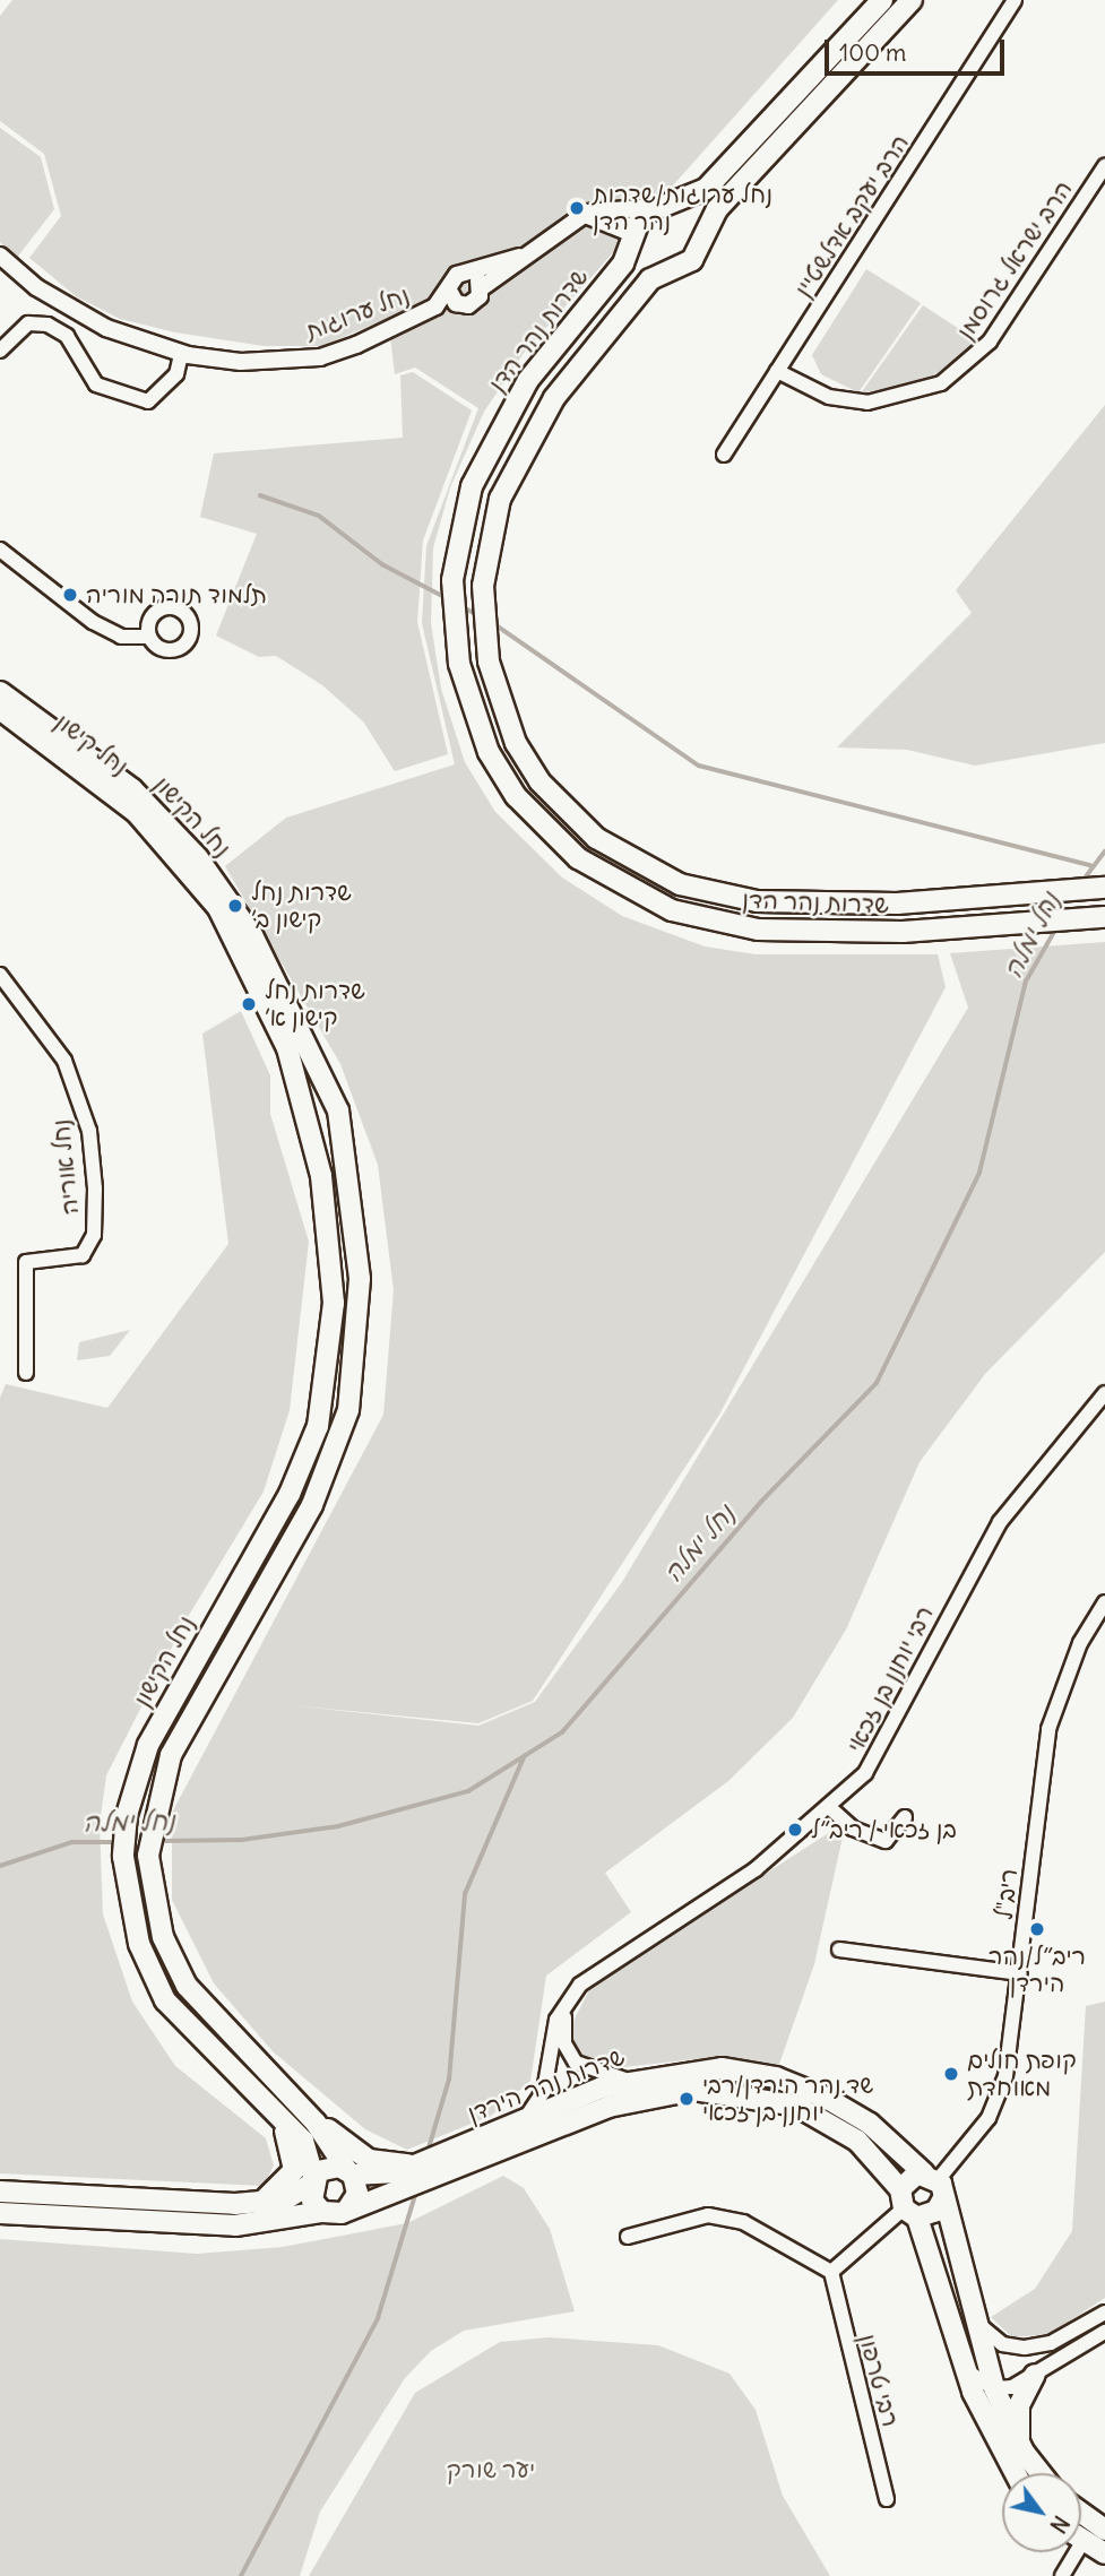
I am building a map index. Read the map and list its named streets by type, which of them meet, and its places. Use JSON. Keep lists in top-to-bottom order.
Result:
{
  "streets": {
    "main road": [
      "שדרות נהר הדן",
      "נחל קישון",
      "נחל הקישון",
      "שדרות נהר הירדן"
    ],
    "street": [
      "הרב יעקב אדלשטיין",
      "הרב ישראל גרוסמן",
      "נחל ערוגות",
      "נחל אוריה",
      "רבי יוחנן בן זכאי",
      "ריב\"ל",
      "רבי טרפון"
    ]
  },
  "crossings": [
    ["הרב יעקב אדלשטיין", "הרב ישראל גרוסמן"],
    ["נחל קישון", "נחל הקישון"],
    ["נחל הקישון", "שדרות נהר הירדן"],
    ["רבי יוחנן בן זכאי", "שדרות נהר הירדן"],
    ["ריב\"ל", "שדרות נהר הירדן"]
  ],
  "water": ["נחל ימלה"],
  "parks": ["יער שורק"],
  "places": [
    "נחל ערוגות/שדרות נהר הדן",
    "תלמוד תורה מוריה",
    "שדרות נחל קישון ב׳",
    "שדרות נחל קישון א׳",
    "בן זכאי / ריב״ל",
    "ריב״ל/נהר הירדן",
    "קופת חולים מאוחדת",
    "שד.נהר הירדן/רבי יוחנן בן זכאי"
  ],
  "scale_bar": "100 m",
  "north": "bottom right"
}
